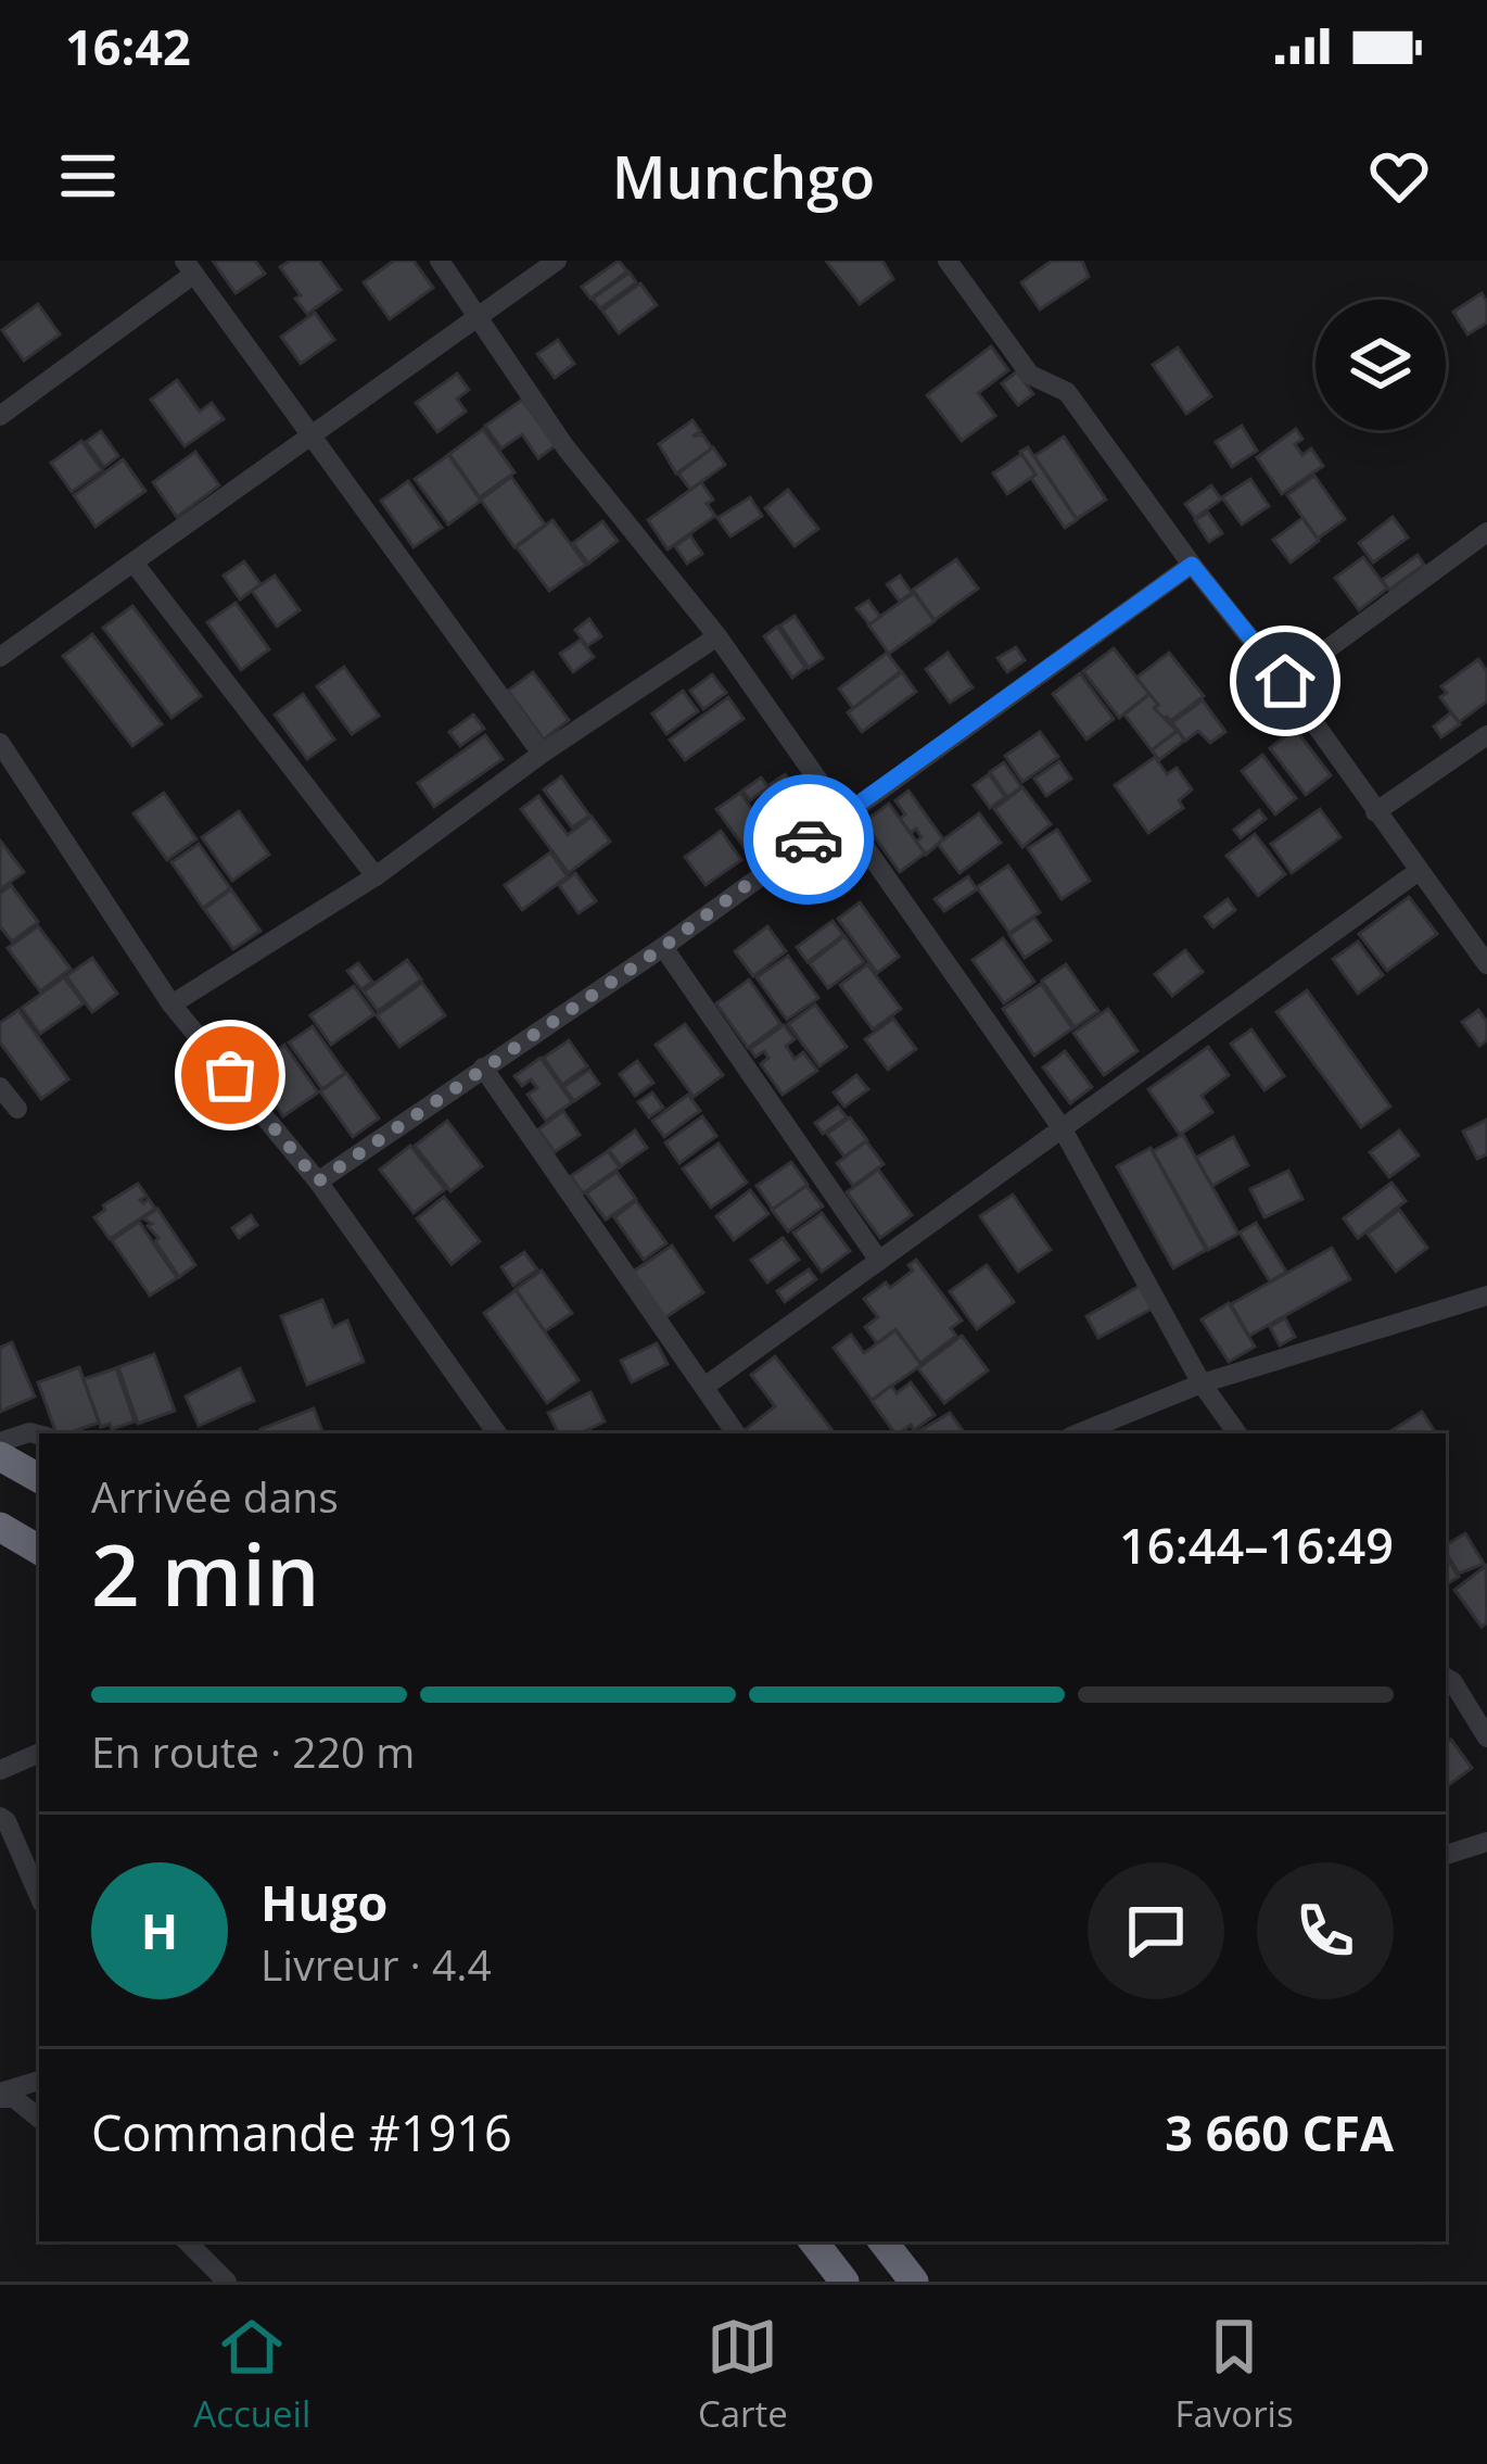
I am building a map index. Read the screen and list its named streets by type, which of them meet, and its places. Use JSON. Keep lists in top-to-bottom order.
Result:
{
  "page": {
    "status": "16:42",
    "header": "Munchgo",
    "heading": ["2 min", "Arrivée dans", "16:44–16:49"],
    "panel": [
      "Hugo",
      "Livreur · 4.4",
      "Commande #1916",
      "3 660 CFA"
    ],
    "bar": "En route · 220 m",
    "round": "H",
    "tabs": ["Accueil", "Carte", "Favoris"]
  }
}
